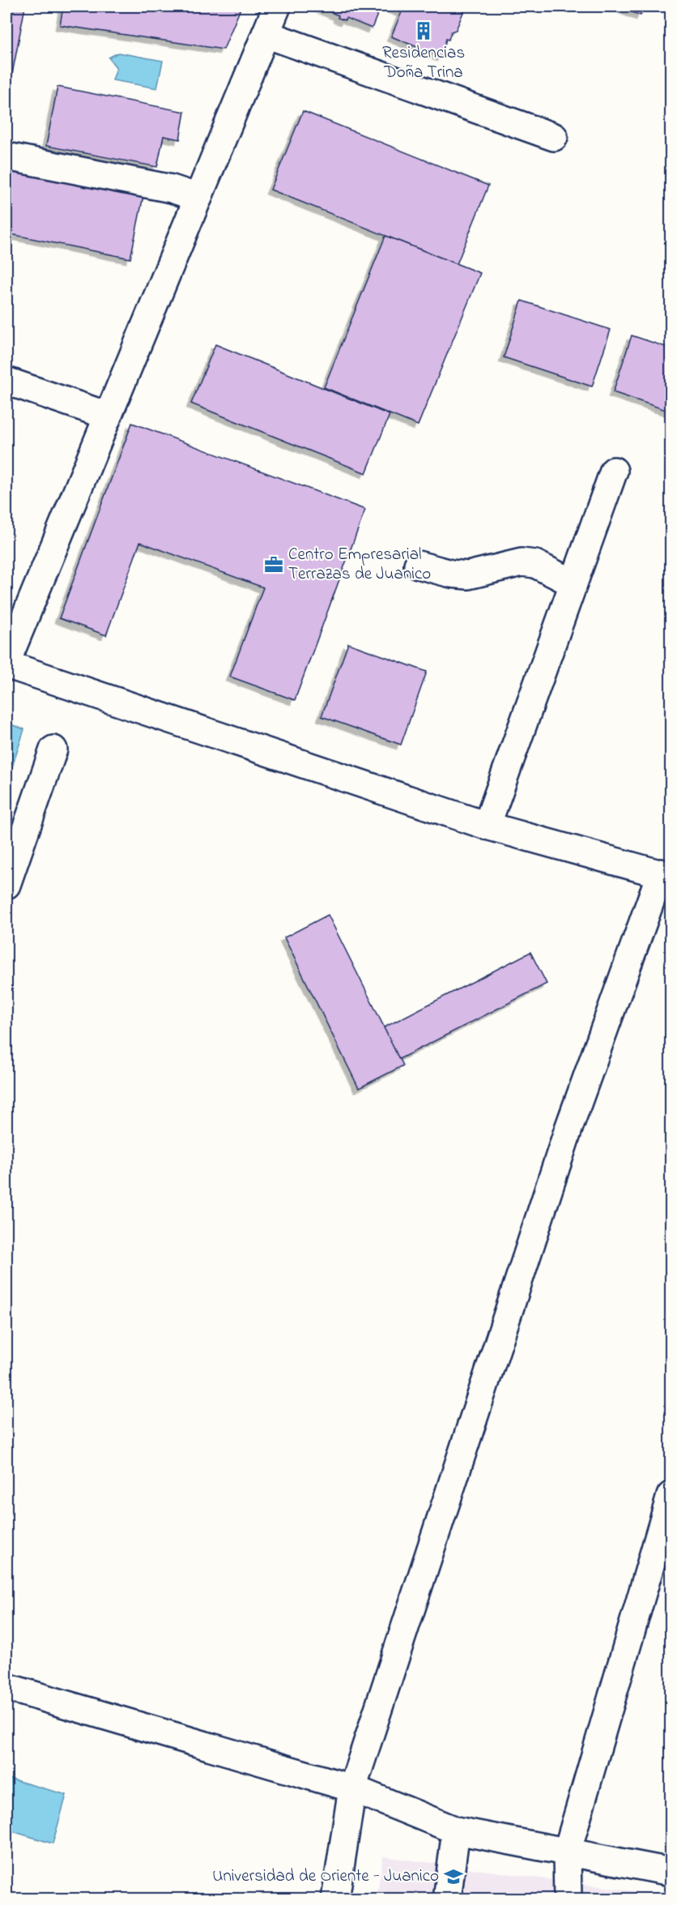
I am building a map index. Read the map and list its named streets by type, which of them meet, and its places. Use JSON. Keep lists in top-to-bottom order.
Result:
{
  "places": {
    "building": ["Residencias Doña Trina"],
    "office": ["Centro Empresarial Terrazas de Juanico"],
    "school or university": ["Universidad de Oriente - Juanico"]
  }
}
